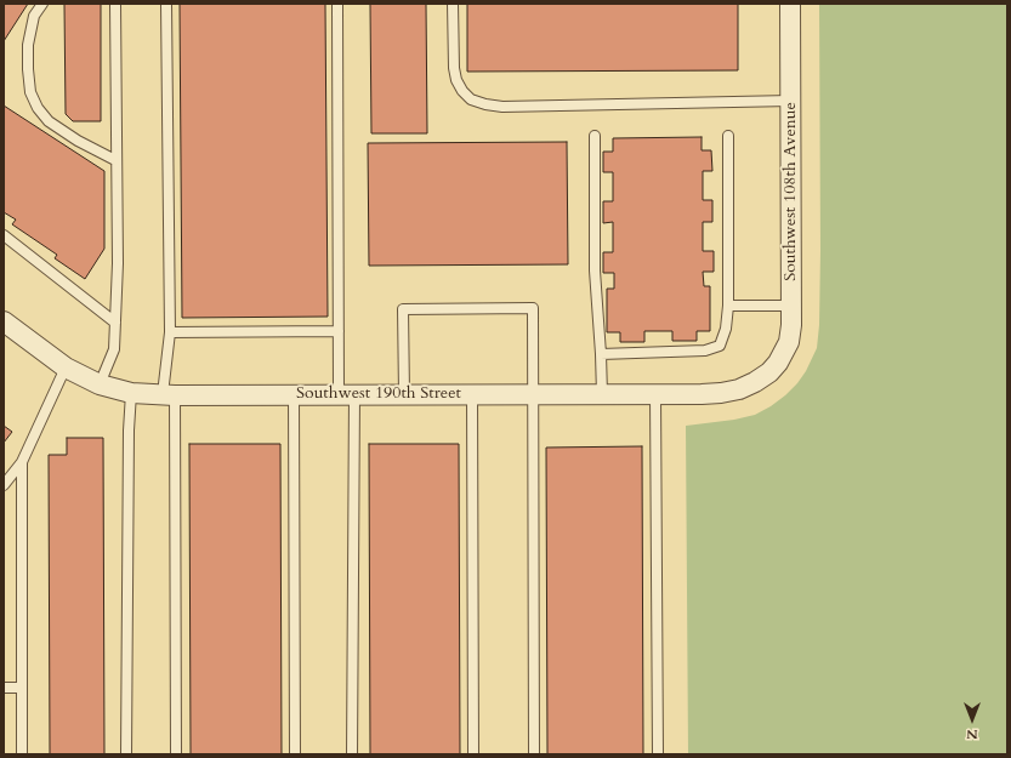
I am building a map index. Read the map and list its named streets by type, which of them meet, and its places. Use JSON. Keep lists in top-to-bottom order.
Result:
{
  "streets": {
    "street": ["Southwest 108th Avenue", "Southwest 190th Street"]
  },
  "crossings": [
    ["Southwest 108th Avenue", "Southwest 190th Street"]
  ],
  "north": "bottom"
}
